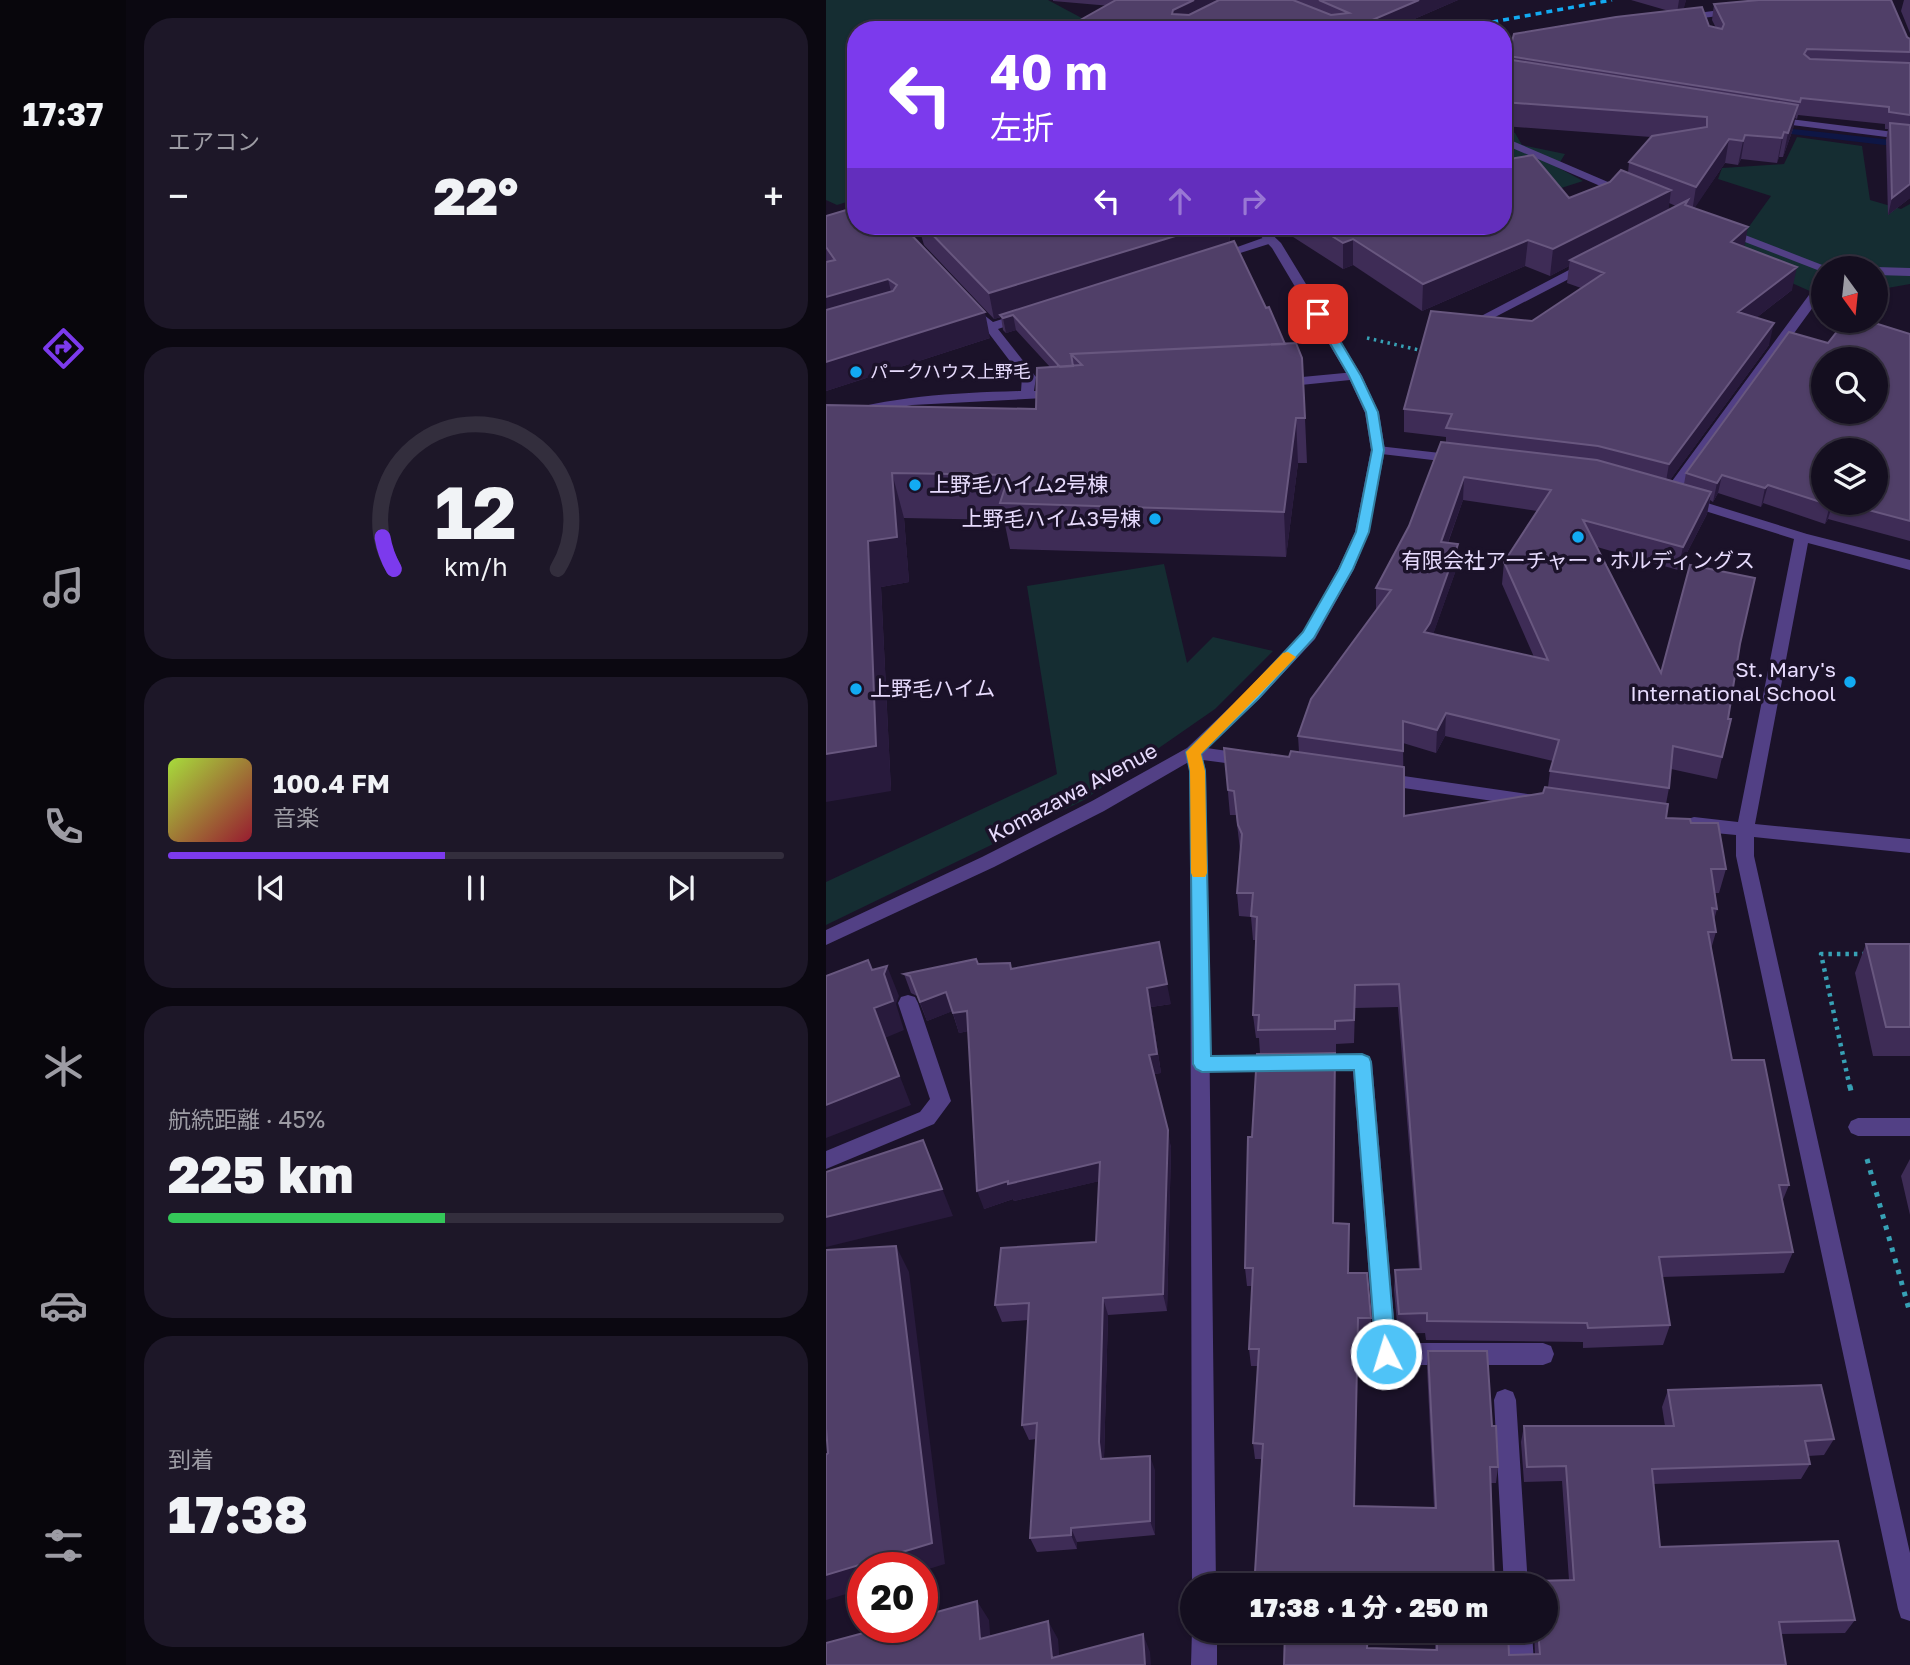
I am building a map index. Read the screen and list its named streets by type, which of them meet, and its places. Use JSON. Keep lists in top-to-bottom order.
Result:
{
  "streets": {
    "street": ["Komazawa Avenue"]
  },
  "places": [
    "パークハウス上野毛",
    "上野毛ハイム2号棟",
    "上野毛ハイム3号棟",
    "有限会社アーチャー・ホルディングス",
    "St. Mary's International School",
    "上野毛ハイム"
  ],
  "north": "bottom",
  "page": {
    "tabs": "17:37",
    "tile": [
      "エアコン",
      ["航続距離 · 45%", "225 km"],
      ["到着", "17:38"]
    ],
    "turn": ["40 m", "左折"],
    "heat": ["−", "22°", "+"],
    "song": ["100.4 FM", "音楽"],
    "limit": "20",
    "trip": "17:38 · 1 分 · 250 m",
    "gauge": ["12", "km/h"]
  }
}
